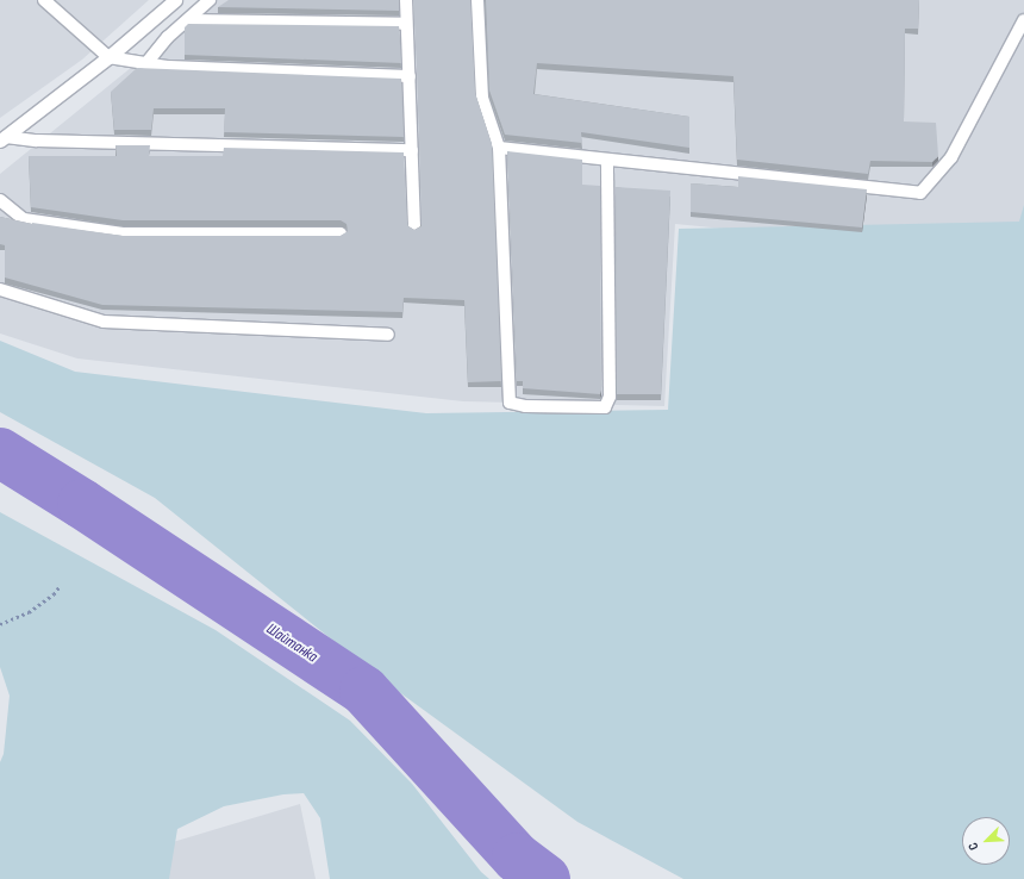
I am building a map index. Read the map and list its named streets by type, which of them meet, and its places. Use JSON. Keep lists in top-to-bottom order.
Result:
{
  "water": ["Шайтанка"],
  "north": "bottom left"
}
